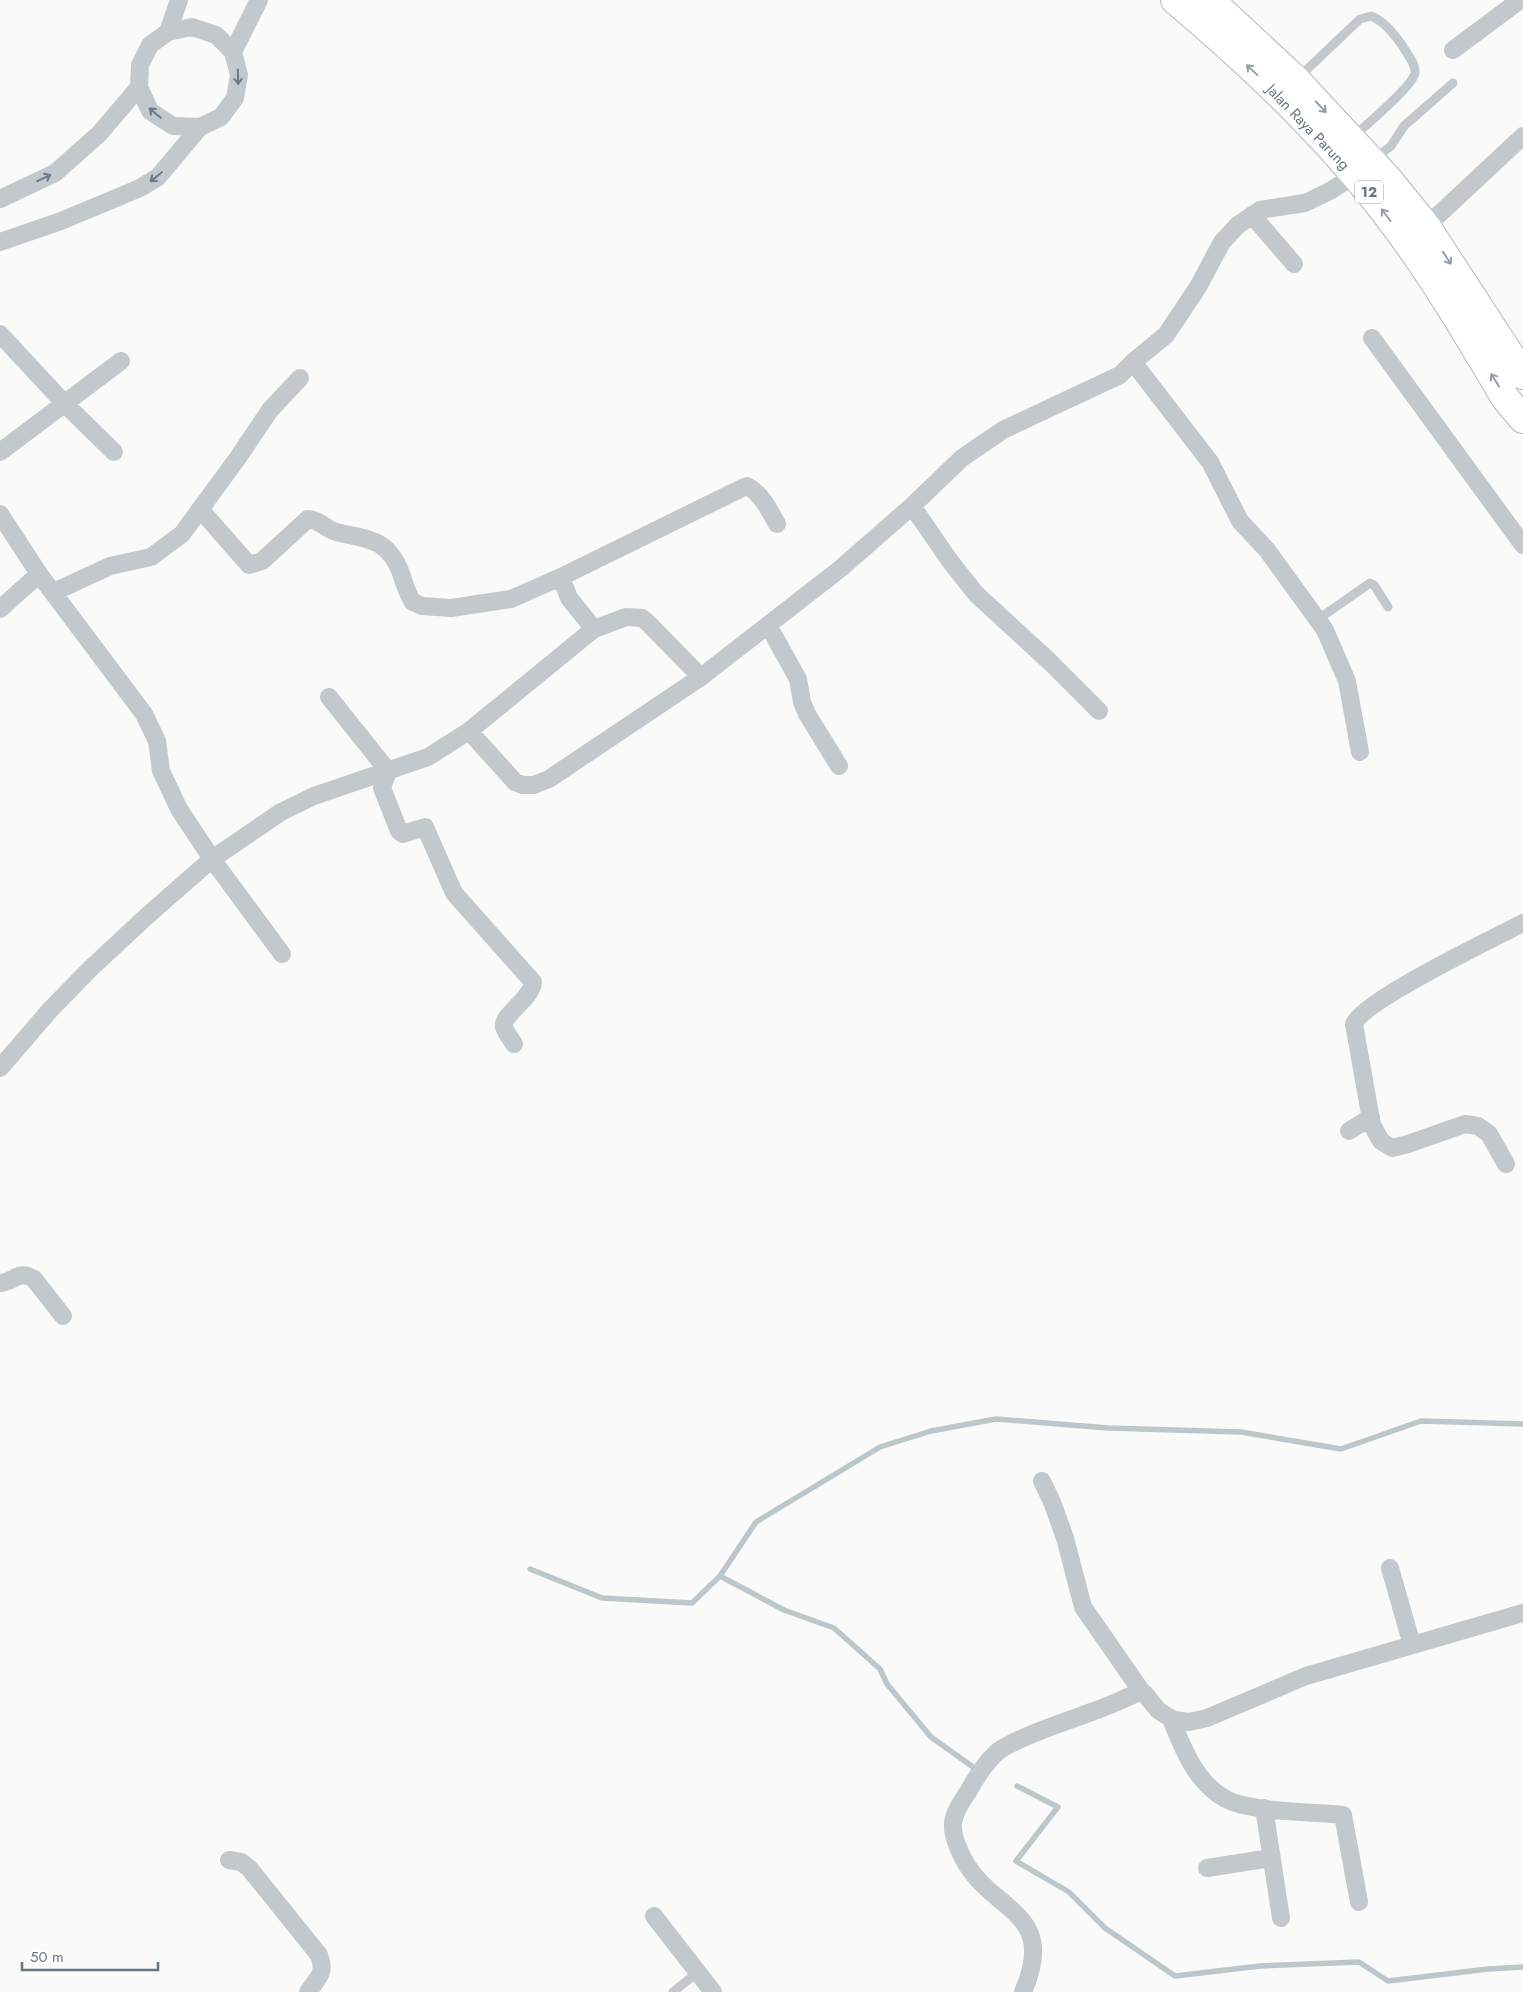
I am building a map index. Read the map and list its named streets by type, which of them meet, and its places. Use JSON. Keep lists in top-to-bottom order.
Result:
{
  "streets": {
    "highway": ["Jalan Raya Parung", "12"]
  },
  "scale_bar": "50 m"
}
